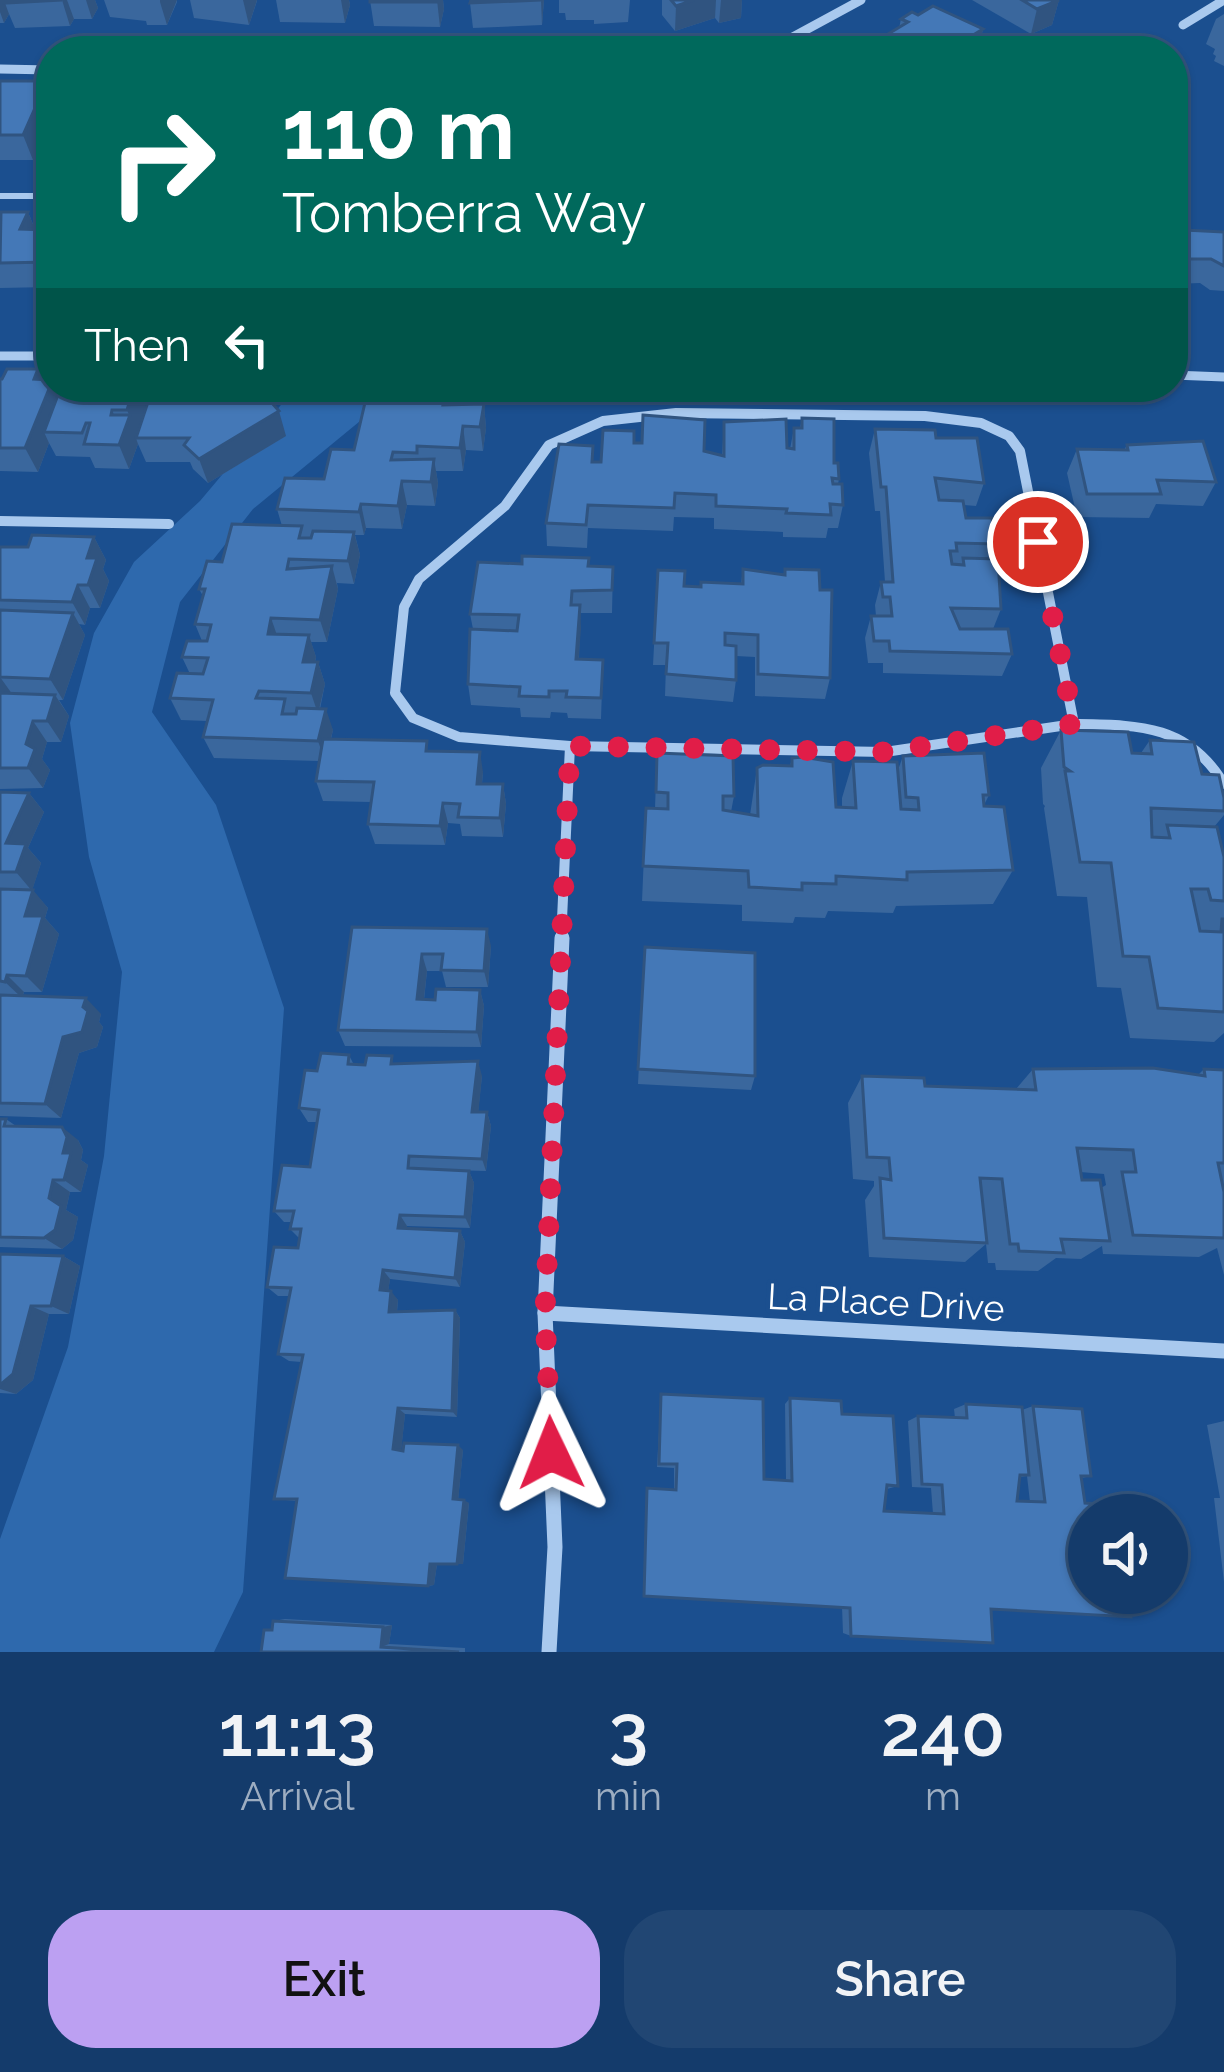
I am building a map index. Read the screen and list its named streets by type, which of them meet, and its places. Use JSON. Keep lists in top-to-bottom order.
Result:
{
  "streets": {
    "street": ["La Place Drive"]
  },
  "page": {
    "turn": ["110 m", "Tomberra Way"],
    "then": "Then",
    "eta": [
      "11:13",
      "Arrival",
      "3",
      "min",
      "240",
      "m"
    ],
    "buttons": ["Exit", "Share"]
  }
}
